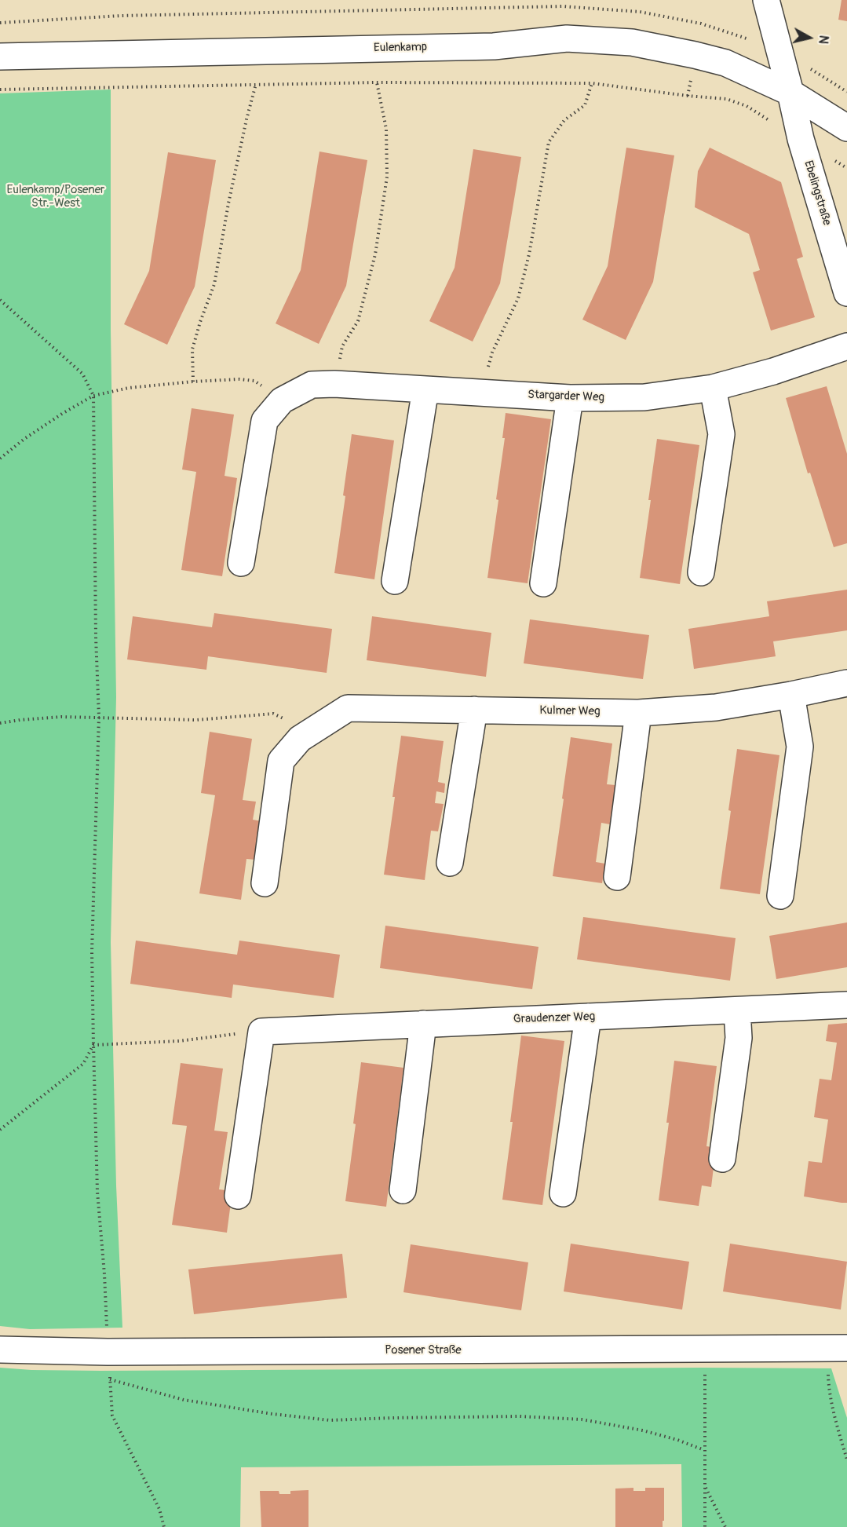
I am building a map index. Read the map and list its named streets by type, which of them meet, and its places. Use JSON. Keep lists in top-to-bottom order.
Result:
{
  "streets": {
    "street": [
      "Eulenkamp",
      "Ebelingstraße",
      "Stargarder Weg",
      "Kulmer Weg",
      "Graudenzer Weg",
      "Posener Straße"
    ]
  },
  "crossings": [
    ["Eulenkamp", "Ebelingstraße"]
  ],
  "parks": ["Eulenkamp/Posener Str.-West"],
  "north": "right"
}
